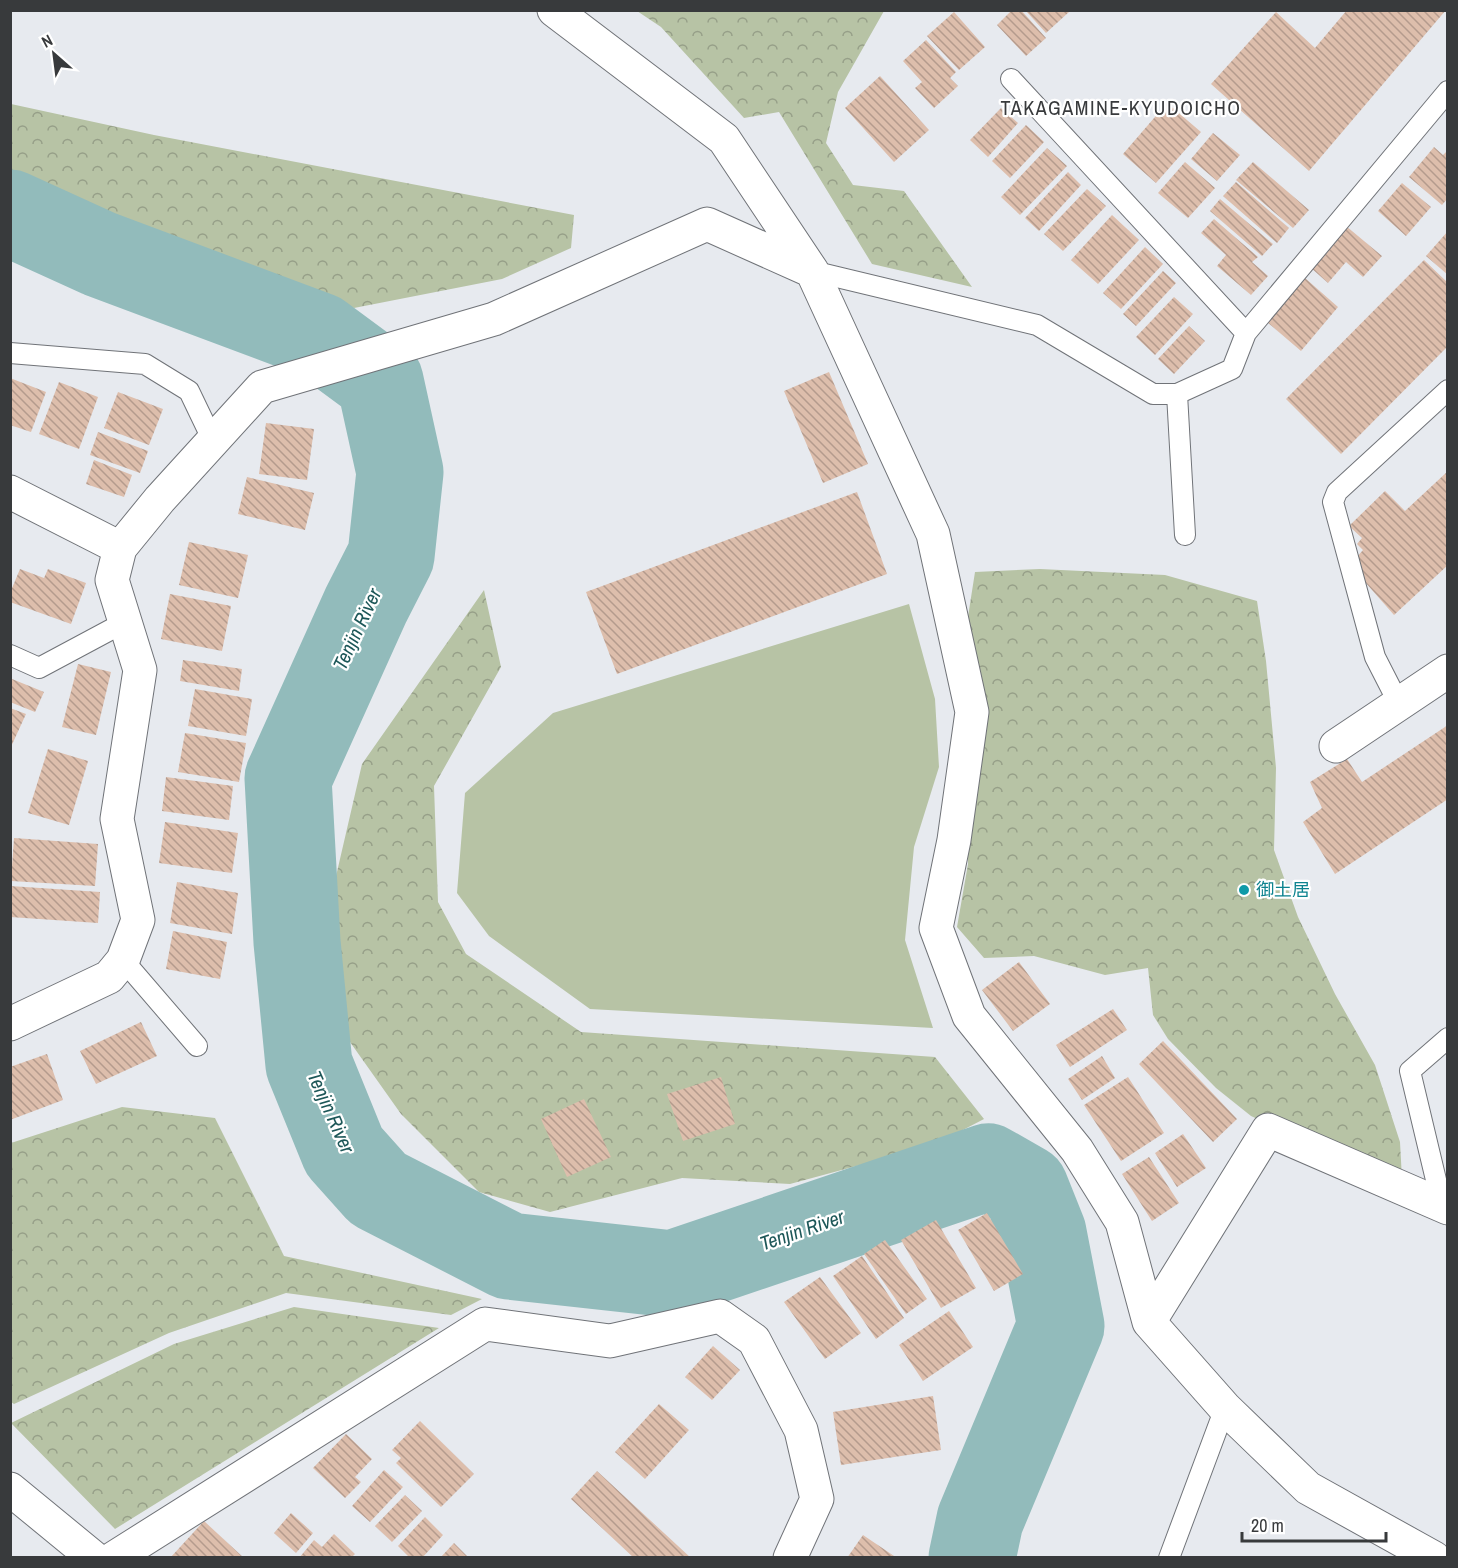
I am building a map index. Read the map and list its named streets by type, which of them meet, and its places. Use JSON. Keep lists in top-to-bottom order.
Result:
{
  "districts": ["TAKAGAMINE-KYUDOICHO"],
  "water": ["Tenjin River"],
  "places": ["御土居"],
  "scale_bar": "20 m",
  "north": "top left"
}
